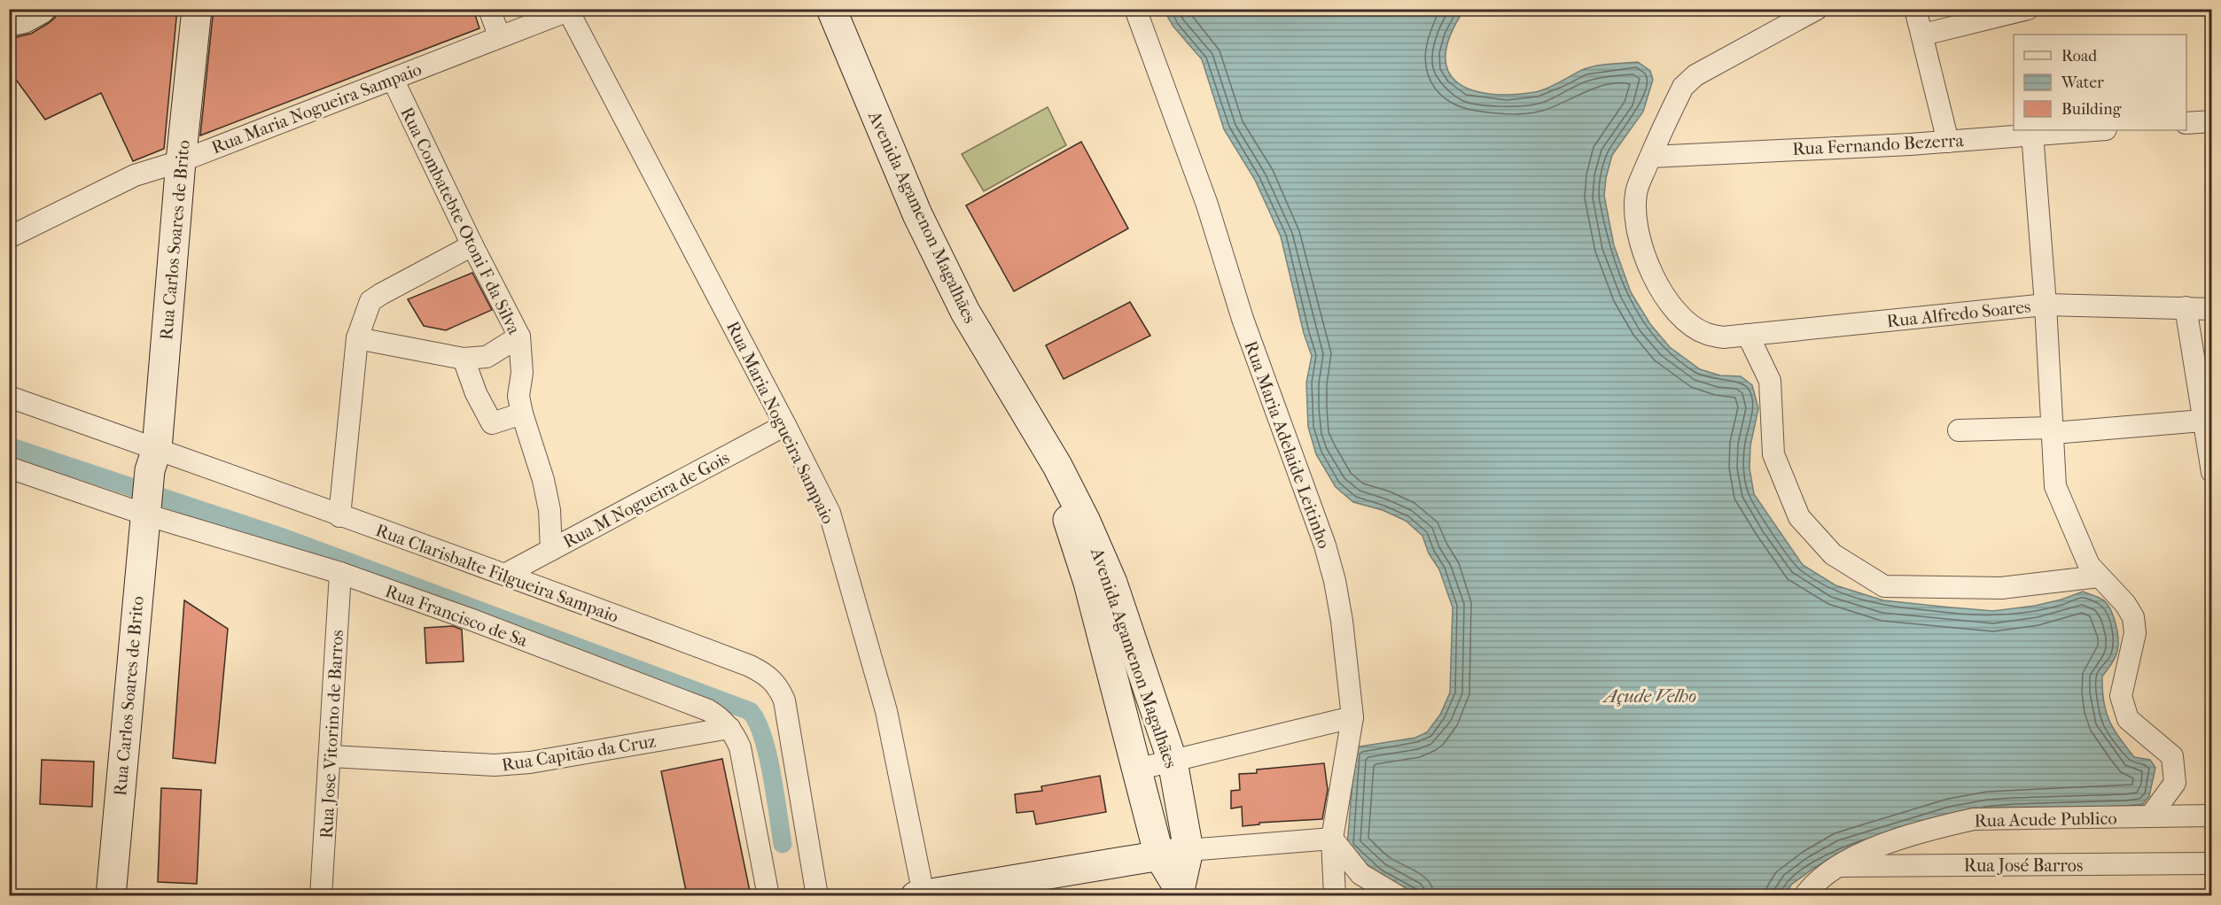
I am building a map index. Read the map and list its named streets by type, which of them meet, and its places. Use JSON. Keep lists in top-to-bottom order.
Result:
{
  "streets": {
    "main road": ["Avenida Agamenon Magalhães", "Rua Carlos Soares de Brito"],
    "street": [
      "Rua Maria Nogueira Sampaio",
      "Rua Fernando Bezerra",
      "Rua Combatebte Otoni F da Silva",
      "Rua Alfredo Soares",
      "Rua Maria Adelaide Leitinho",
      "Rua M Nogueira de Gois",
      "Rua Clarisbalte Filgueira Sampaio",
      "Rua Francisco de Sa",
      "Rua Jose Vitorino de Barros",
      "Rua Capitão da Cruz",
      "Rua Acude Publico",
      "Rua José Barros"
    ]
  },
  "crossings": [
    ["Rua Maria Nogueira Sampaio", "Rua Combatebte Otoni F da Silva"],
    ["Rua Maria Nogueira Sampaio", "Rua Carlos Soares de Brito"],
    ["Rua Maria Nogueira Sampaio", "Rua M Nogueira de Gois"],
    ["Rua Fernando Bezerra", "Rua Alfredo Soares"],
    ["Rua Combatebte Otoni F da Silva", "Rua M Nogueira de Gois"],
    ["Rua Carlos Soares de Brito", "Rua Clarisbalte Filgueira Sampaio"],
    ["Rua Carlos Soares de Brito", "Rua Francisco de Sa"],
    ["Rua M Nogueira de Gois", "Rua Clarisbalte Filgueira Sampaio"],
    ["Rua Clarisbalte Filgueira Sampaio", "Rua Francisco de Sa"],
    ["Rua Francisco de Sa", "Rua Jose Vitorino de Barros"],
    ["Rua Francisco de Sa", "Rua Capitão da Cruz"],
    ["Rua Jose Vitorino de Barros", "Rua Capitão da Cruz"],
    ["Rua Acude Publico", "Rua José Barros"]
  ],
  "water": ["Açude Velho"],
  "legend": ["Road", "Water", "Building"]
}
